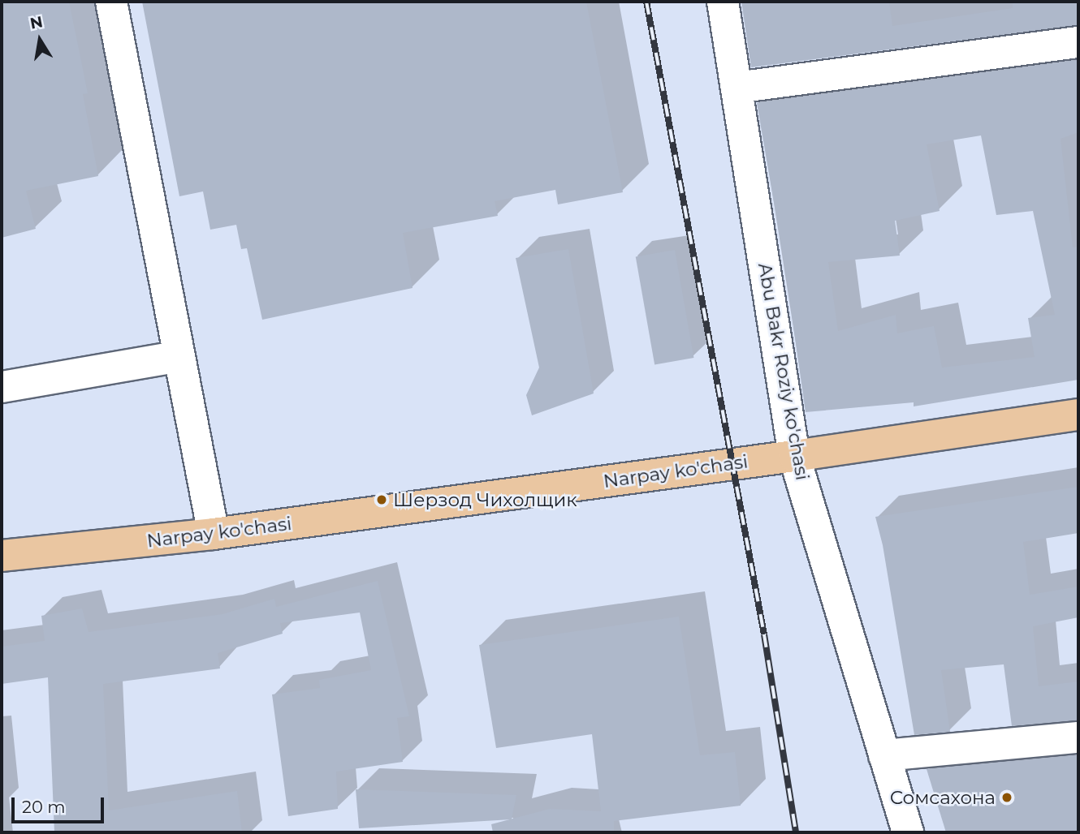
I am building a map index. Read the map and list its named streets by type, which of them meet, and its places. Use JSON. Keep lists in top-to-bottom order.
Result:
{
  "streets": {
    "main road": ["Narpay ko'chasi"],
    "street": ["Abu Bakr Roziy ko'chasi"]
  },
  "crossings": [
    ["Abu Bakr Roziy ko'chasi", "Narpay ko'chasi"]
  ],
  "places": ["Шерзод Чихолщик", "Сомсахона"],
  "scale_bar": "20 m",
  "north": "top"
}
